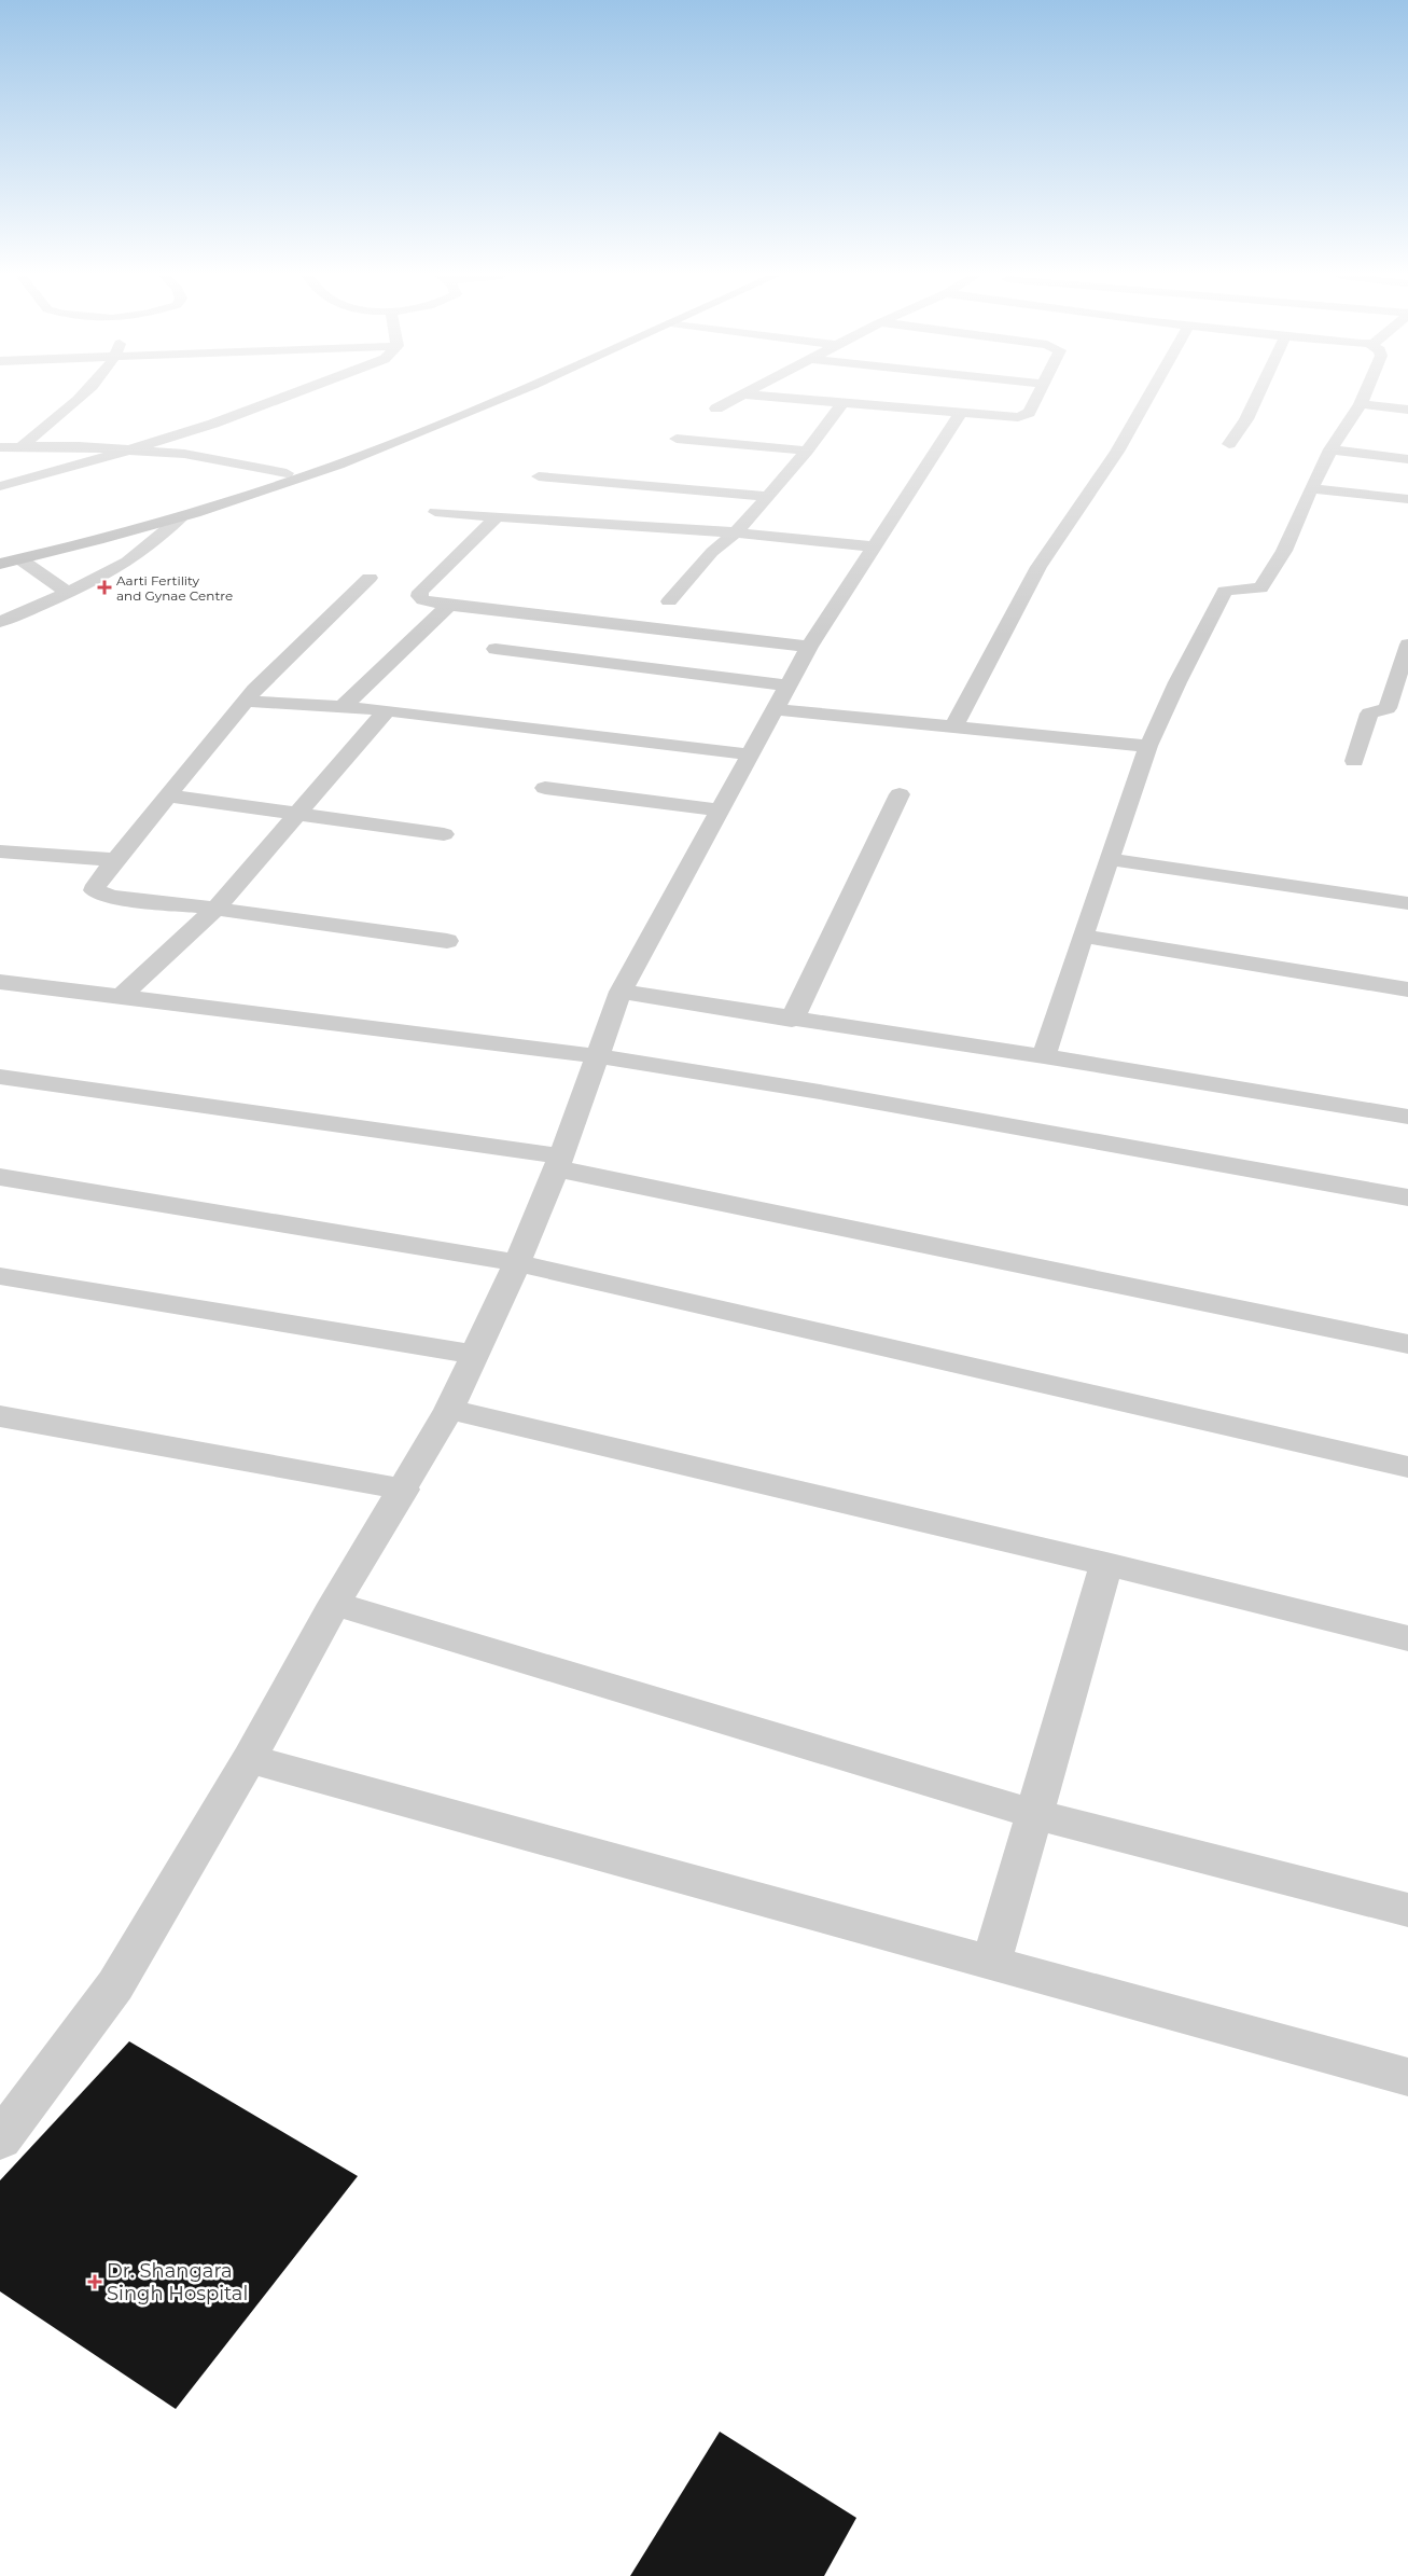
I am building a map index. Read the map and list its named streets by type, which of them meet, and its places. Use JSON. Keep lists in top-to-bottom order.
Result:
{
  "places": {
    "health": ["Aarti Fertility and Gynae Centre", "Dr. Shangara Singh Hospital"]
  }
}
